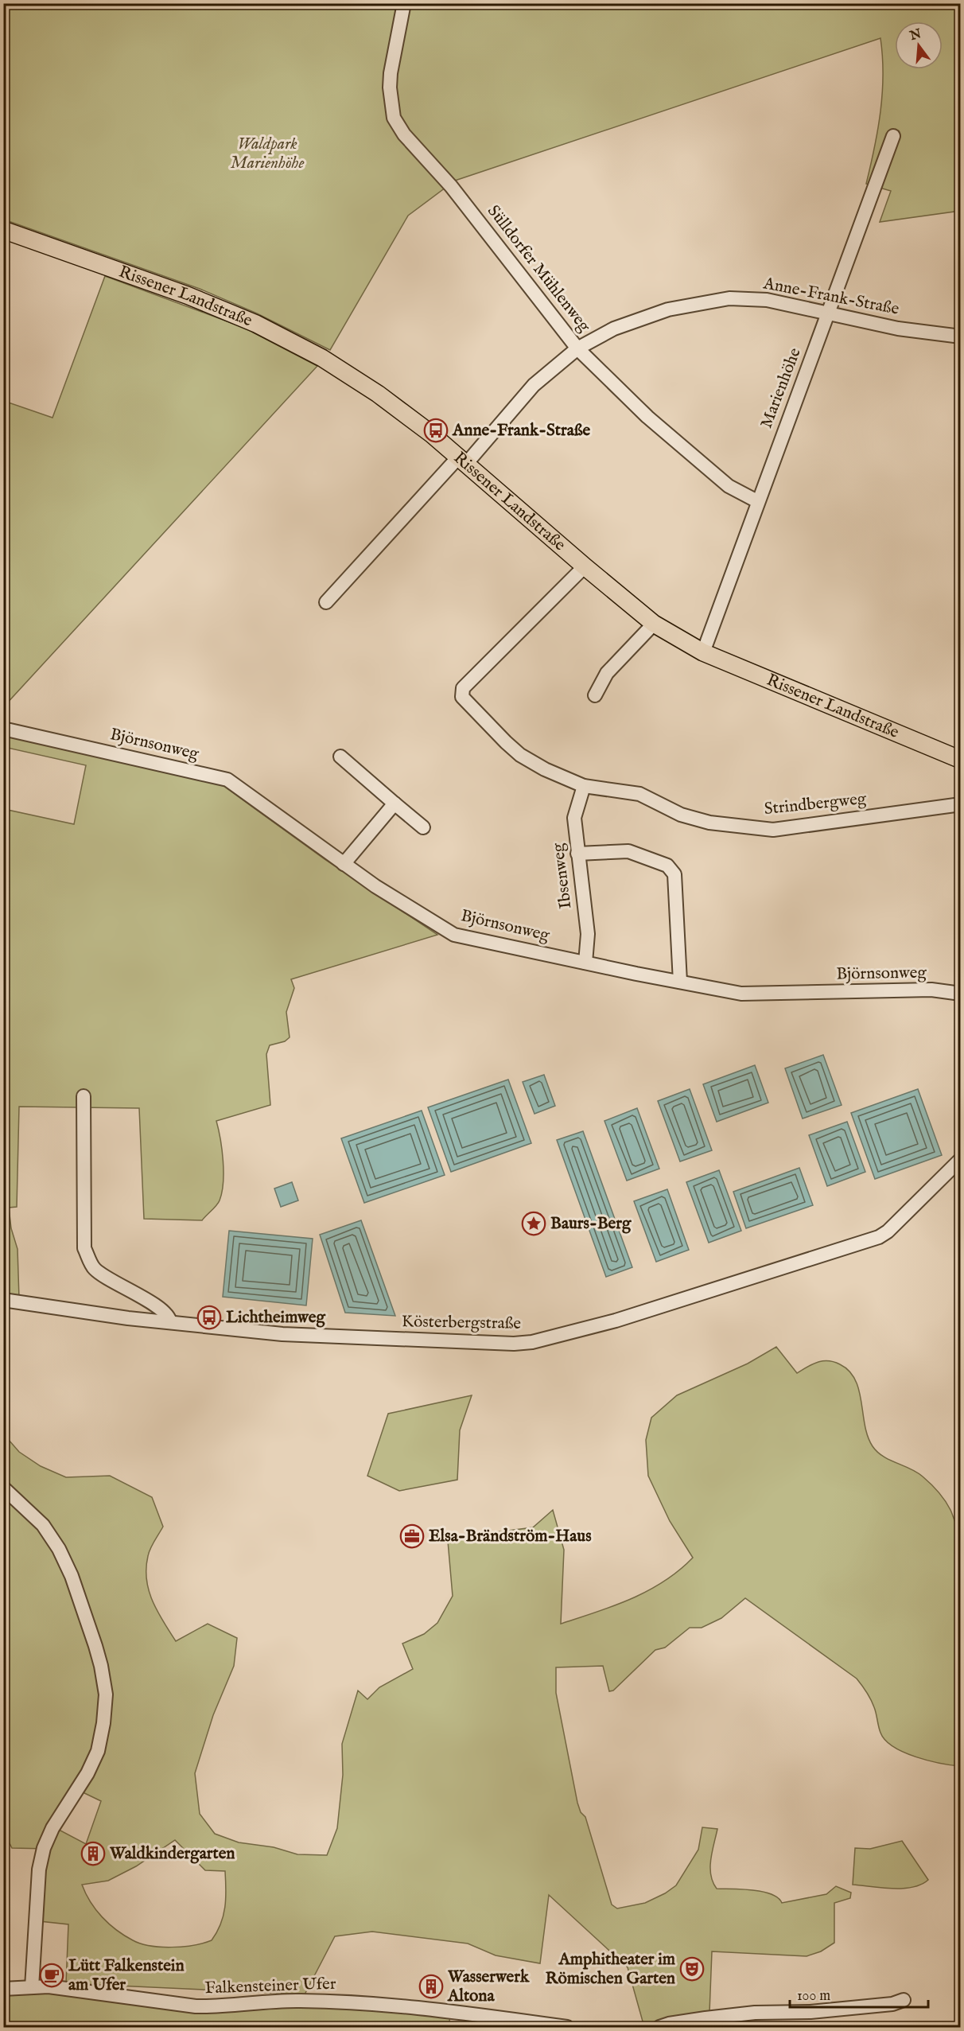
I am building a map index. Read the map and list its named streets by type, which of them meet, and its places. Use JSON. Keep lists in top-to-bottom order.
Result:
{
  "streets": {
    "main road": ["Rissener Landstraße"],
    "street": [
      "Sülldorfer Mühlenweg",
      "Anne-Frank-Straße",
      "Marienhöhe",
      "Björnsonweg",
      "Strindbergweg",
      "Ibsenweg",
      "Kösterbergstraße",
      "Falkensteiner Ufer"
    ]
  },
  "crossings": [
    ["Sülldorfer Mühlenweg", "Anne-Frank-Straße"],
    ["Sülldorfer Mühlenweg", "Marienhöhe"],
    ["Anne-Frank-Straße", "Rissener Landstraße"],
    ["Anne-Frank-Straße", "Marienhöhe"],
    ["Rissener Landstraße", "Marienhöhe"],
    ["Rissener Landstraße", "Strindbergweg"],
    ["Björnsonweg", "Ibsenweg"],
    ["Strindbergweg", "Ibsenweg"]
  ],
  "parks": ["Waldpark Marienhöhe"],
  "places": {
    "bus stop": ["Anne-Frank-Straße", "Lichtheimweg"],
    "place": ["Baurs-Berg"],
    "office": ["Elsa-Brändström-Haus"],
    "building": ["Waldkindergarten", "Wasserwerk Altona"],
    "theatre": ["Amphitheater im Römischen Garten"],
    "cafe": ["Lütt Falkenstein am Ufer"]
  },
  "scale_bar": "100 m",
  "north": "top"
}
